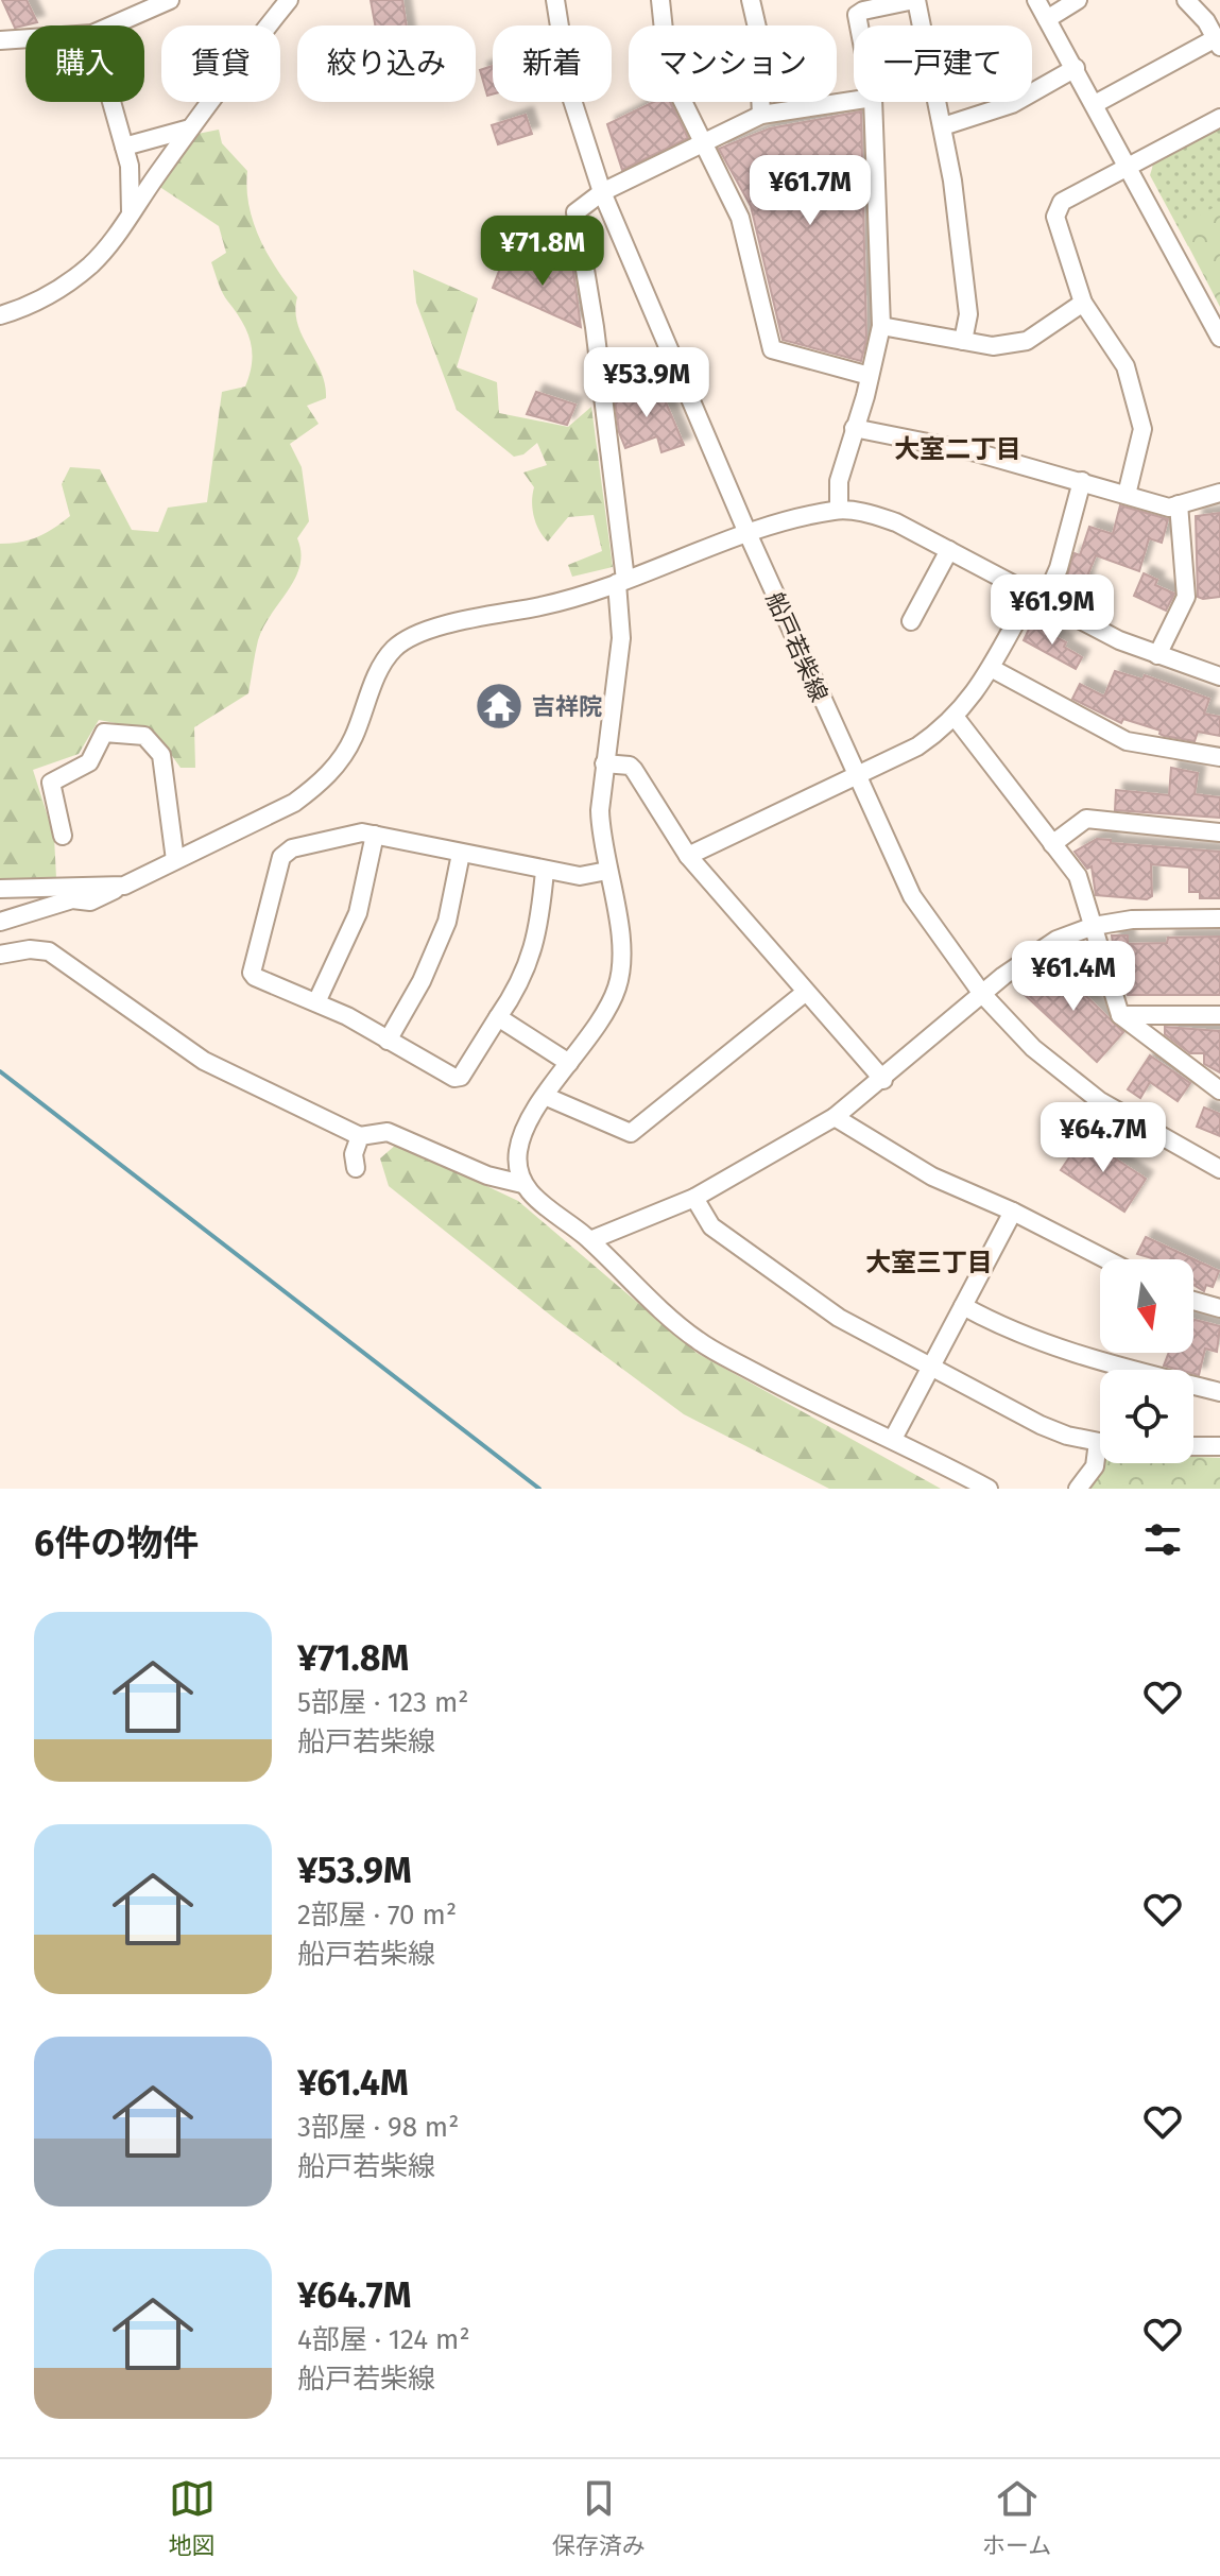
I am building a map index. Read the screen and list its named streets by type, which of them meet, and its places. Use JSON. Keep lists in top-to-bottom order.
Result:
{
  "streets": {
    "street": ["船戸若柴線"]
  },
  "districts": ["大室二丁目", "大室三丁目"],
  "places": {
    "temple": ["吉祥院"]
  },
  "north": "bottom",
  "page": {
    "chip": [
      "購入",
      "賃貸",
      "絞り込み",
      "新着",
      "マンション",
      "一戸建て"
    ],
    "price": [
      "¥61.7M",
      "¥71.8M",
      "¥53.9M",
      "¥61.9M",
      "¥61.4M",
      "¥64.7M"
    ],
    "heading": "6件の物件",
    "list": [
      {
        "name": "¥71.8M",
        "note": "5部屋 · 123 m² · 船戸若柴線"
      },
      {
        "name": "¥53.9M",
        "note": "2部屋 · 70 m² · 船戸若柴線"
      },
      {
        "name": "¥61.4M",
        "note": "3部屋 · 98 m² · 船戸若柴線"
      },
      {
        "name": "¥64.7M",
        "note": "4部屋 · 124 m² · 船戸若柴線"
      }
    ],
    "tabs": ["地図", "保存済み", "ホーム"]
  }
}
